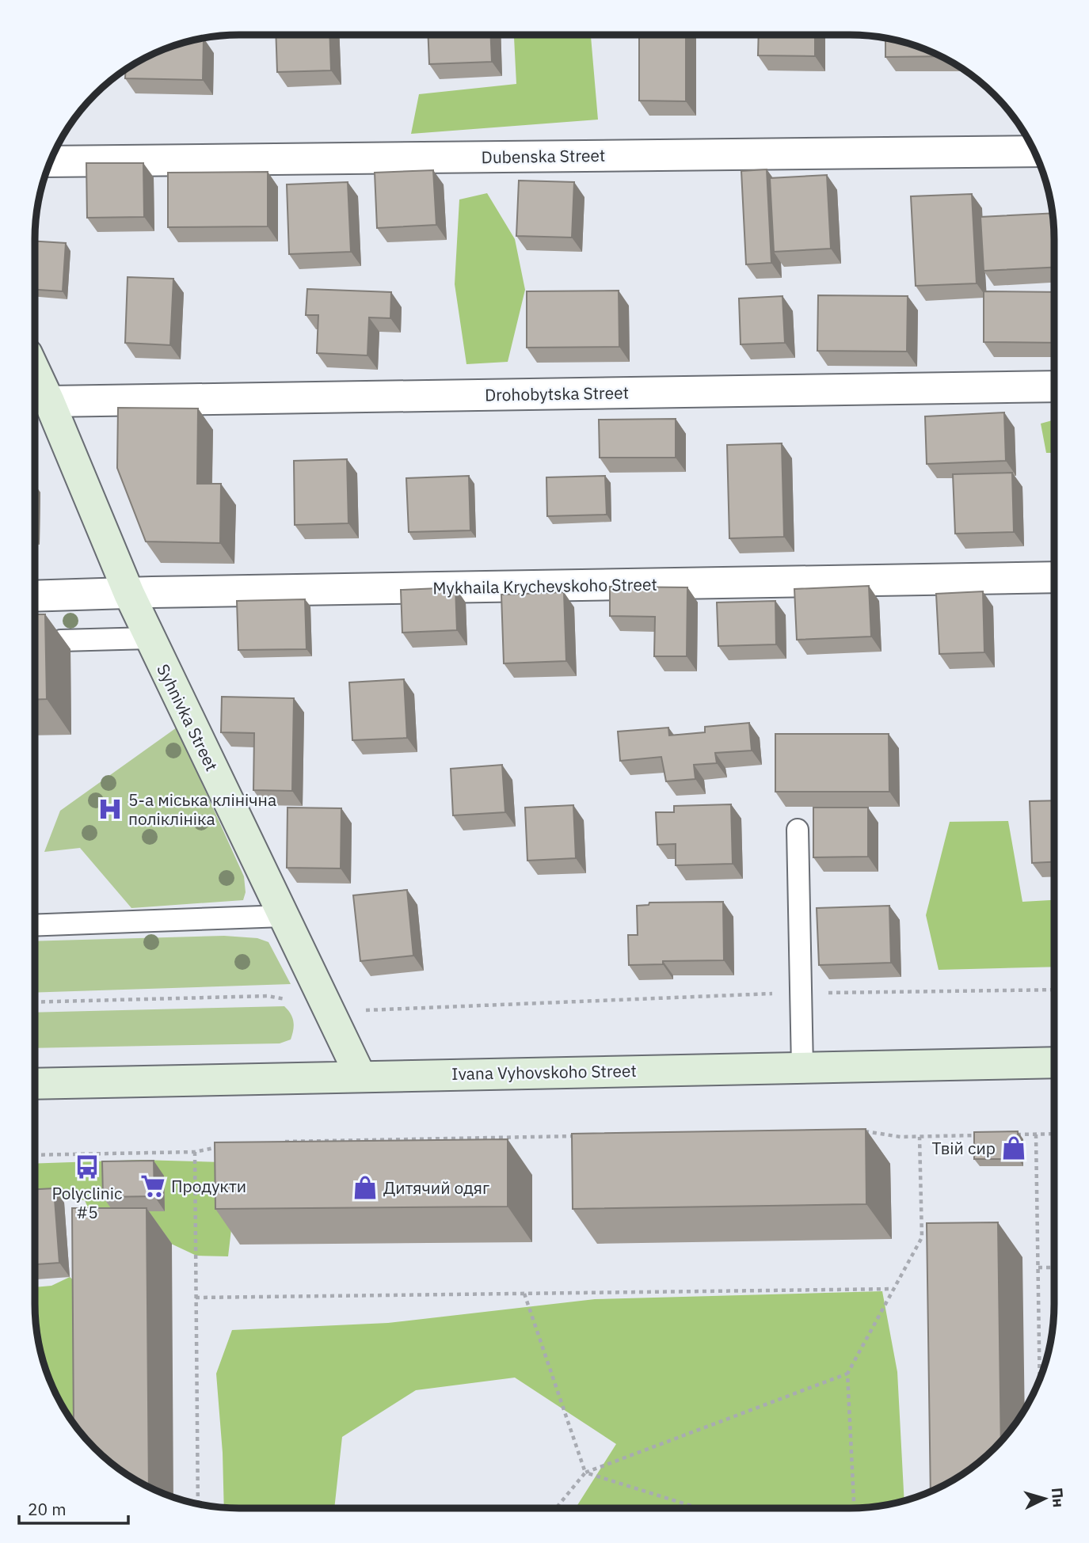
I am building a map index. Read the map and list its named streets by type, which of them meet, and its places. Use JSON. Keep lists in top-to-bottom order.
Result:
{
  "streets": {
    "main road": ["Syhnivka Street", "Ivana Vyhovskoho Street"],
    "street": ["Dubenska Street", "Drohobytska Street", "Mykhaila Krychevskoho Street"]
  },
  "crossings": [
    ["Drohobytska Street", "Syhnivka Street"],
    ["Mykhaila Krychevskoho Street", "Syhnivka Street"],
    ["Syhnivka Street", "Ivana Vyhovskoho Street"]
  ],
  "places": {
    "hospital": ["5-а міська клінічна поліклініка"],
    "shop": ["Твій сир", "Дитячий одяг"],
    "bus stop": ["Polyclinic #5"],
    "supermarket": ["Продукти"]
  },
  "scale_bar": "20 m",
  "north": "right"
}
